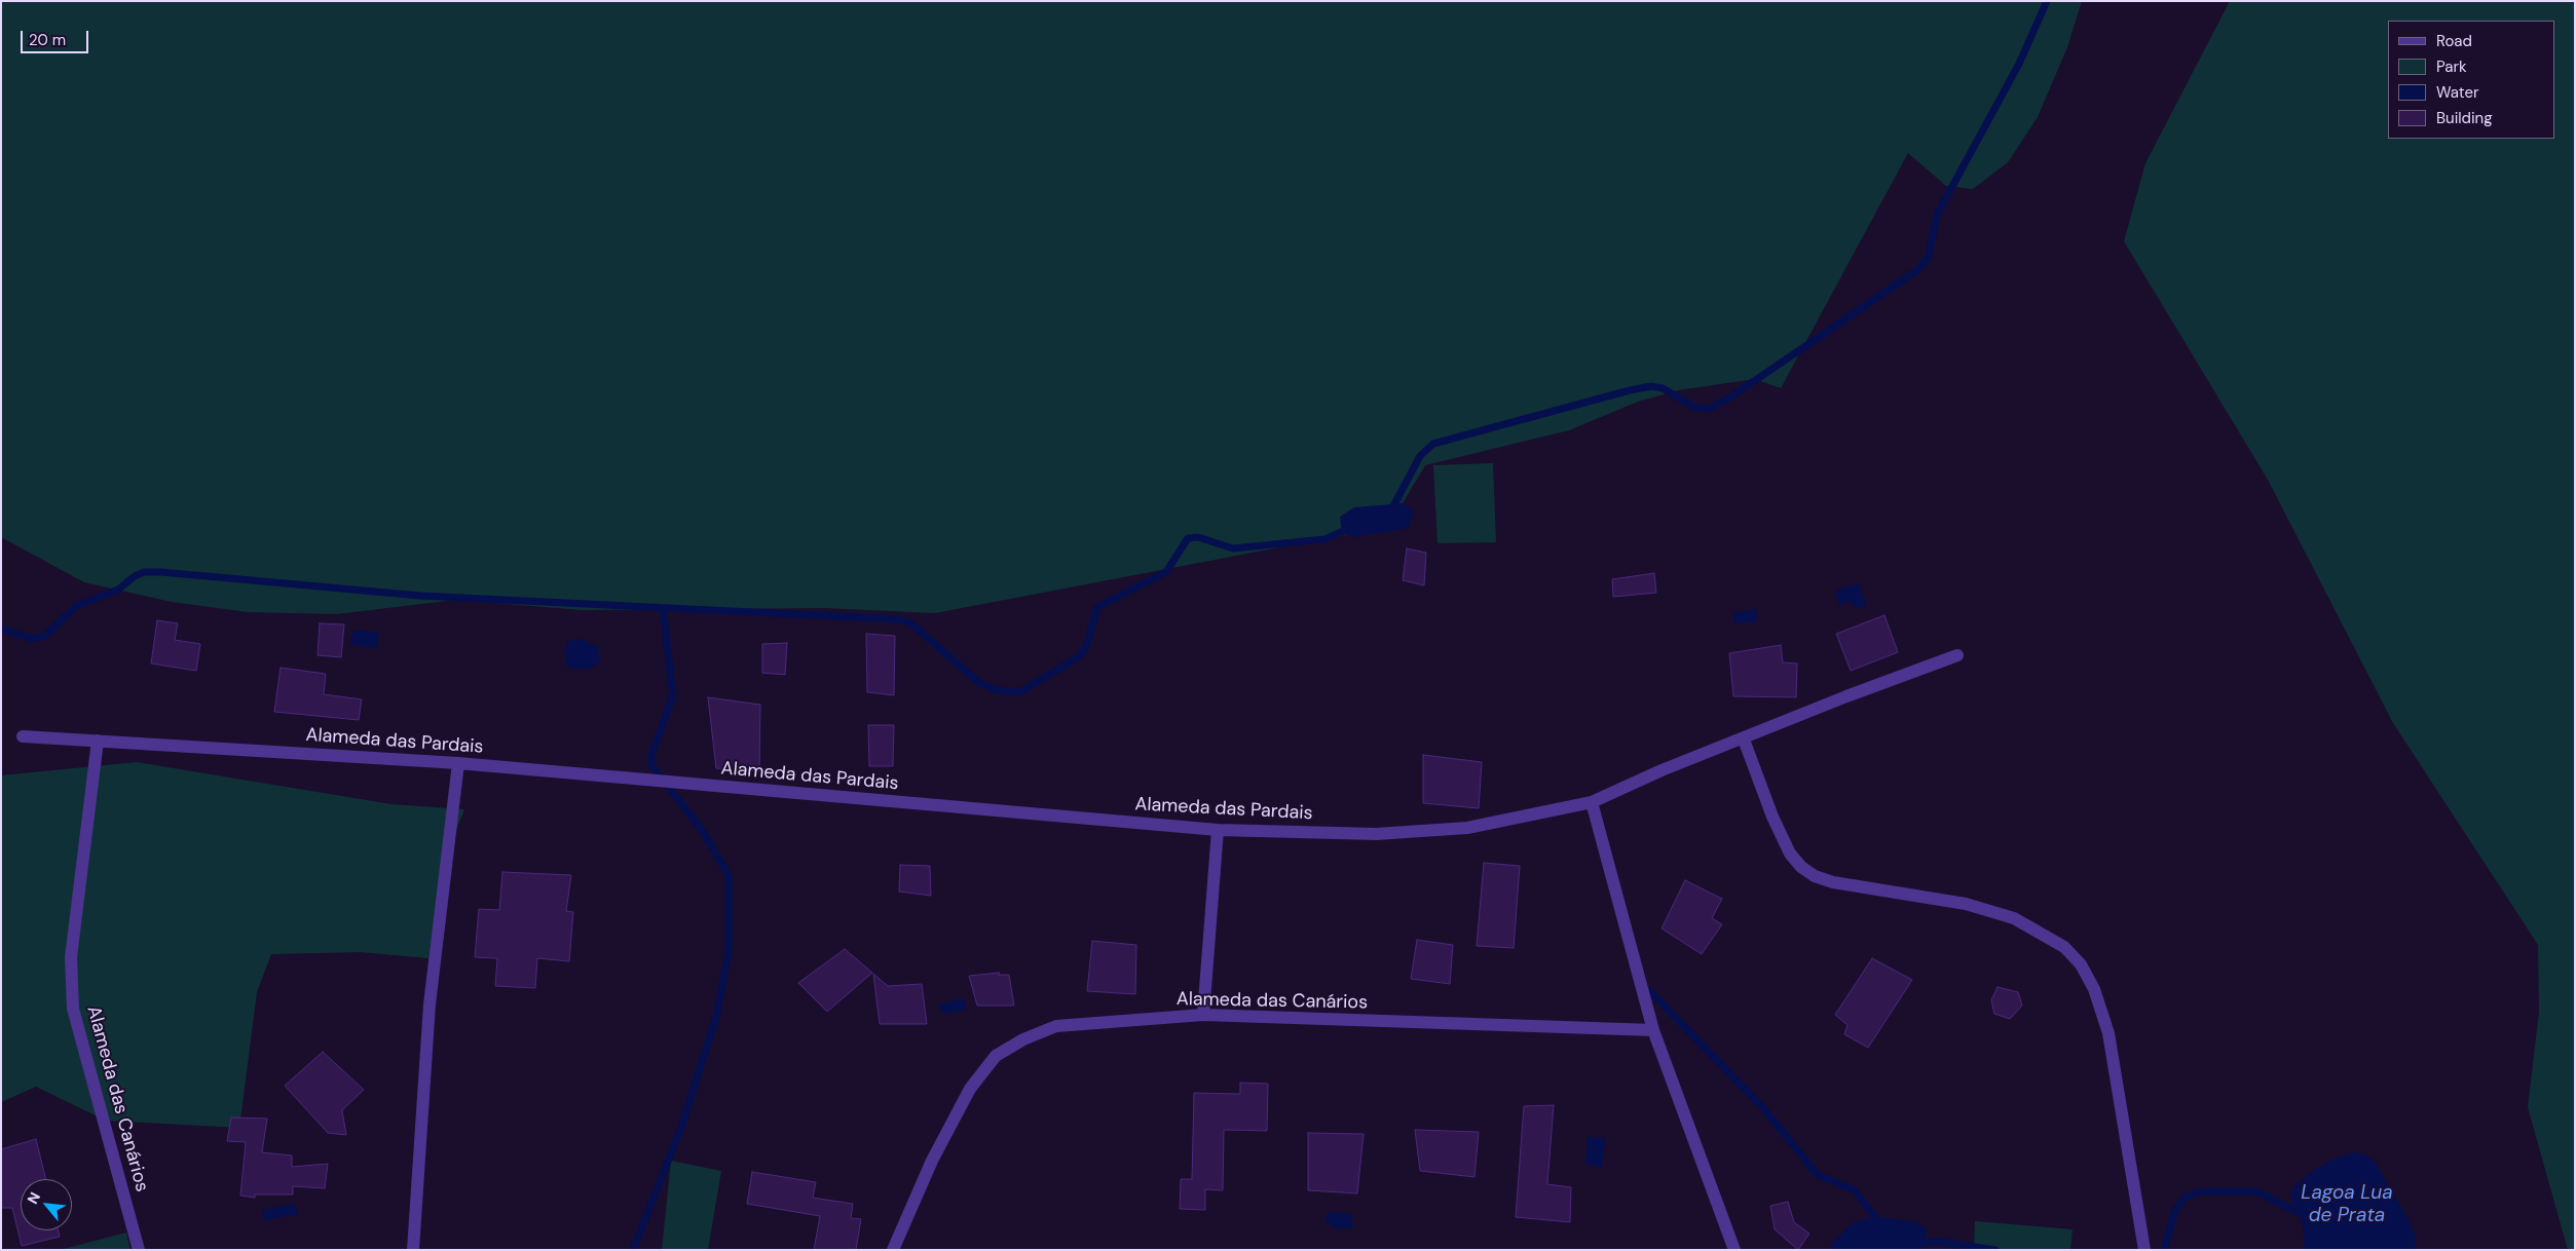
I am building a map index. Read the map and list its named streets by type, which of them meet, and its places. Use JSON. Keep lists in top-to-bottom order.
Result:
{
  "streets": {
    "street": ["Alameda das Pardais", "Alameda das Canários"]
  },
  "crossings": [
    ["Alameda das Pardais", "Alameda das Canários"]
  ],
  "water": ["Lagoa Lua de Prata"],
  "legend": [
    "Road",
    "Park",
    "Water",
    "Building"
  ],
  "scale_bar": "20 m",
  "north": "top left"
}
